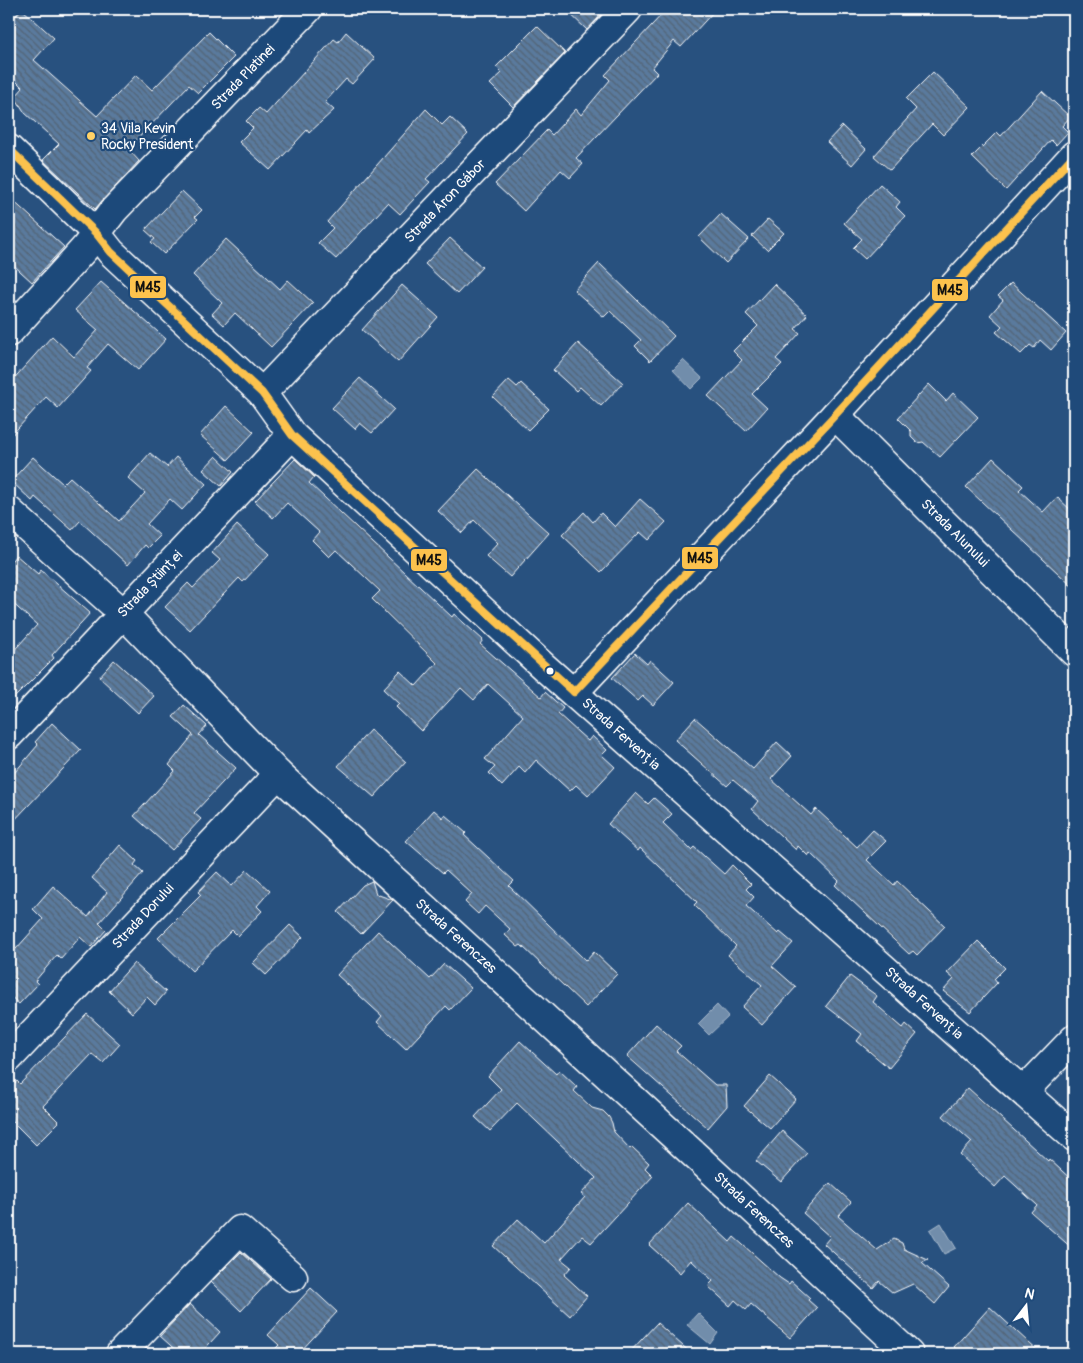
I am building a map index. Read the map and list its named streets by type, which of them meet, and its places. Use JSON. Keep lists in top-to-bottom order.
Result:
{
  "streets": {
    "street": [
      "Strada Platinei",
      "Strada Áron Gábor",
      "Strada Alunului",
      "Strada Științei",
      "Strada Fervenția",
      "Strada Dorului",
      "Strada Ferenczes"
    ]
  },
  "crossings": [
    ["Strada Platinei", "Strada Fervenția"],
    ["Strada Áron Gábor", "Strada Fervenția"],
    ["Strada Științei", "Strada Fervenția"],
    ["Strada Științei", "Strada Ferenczes"],
    ["Strada Dorului", "Strada Ferenczes"]
  ],
  "places": ["34 Vila Kevin Rocky President"],
  "lines": ["transit line M45"],
  "north": "top"
}
